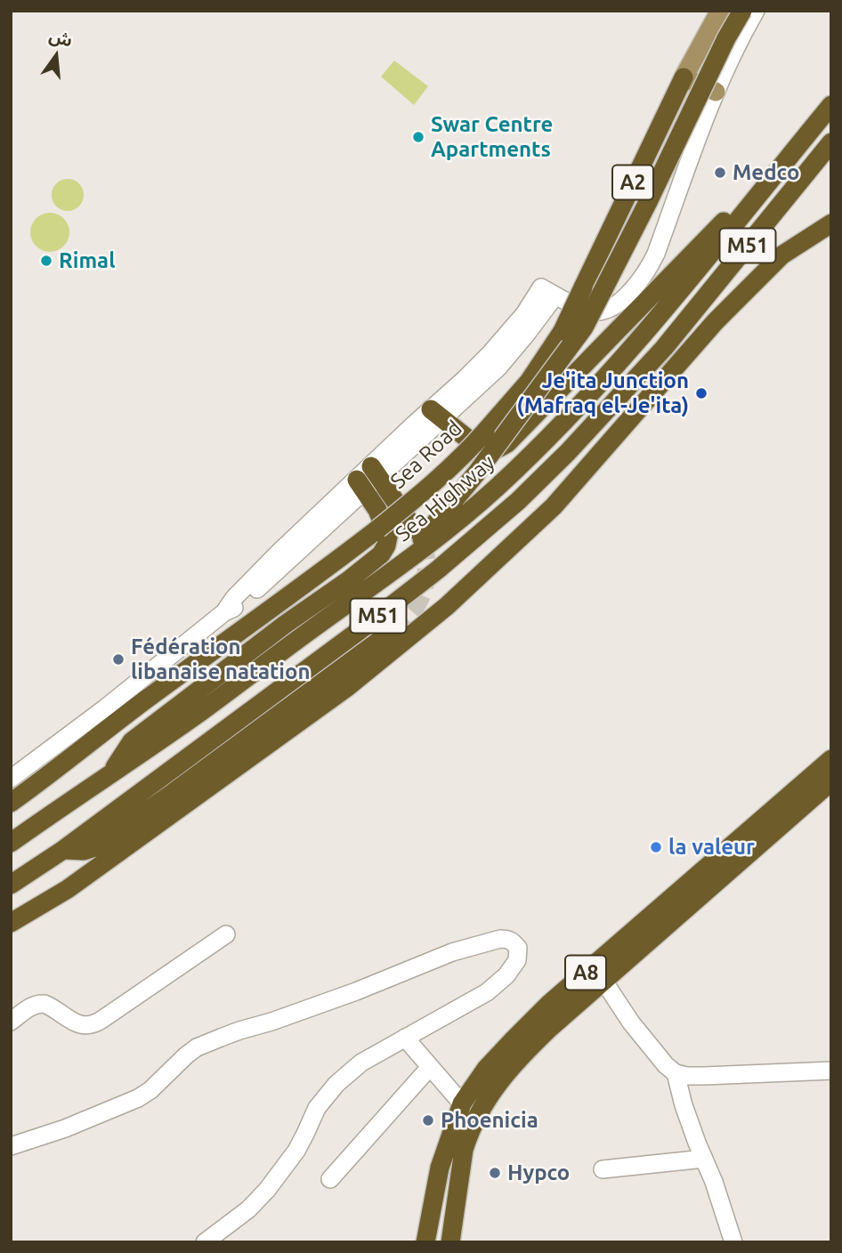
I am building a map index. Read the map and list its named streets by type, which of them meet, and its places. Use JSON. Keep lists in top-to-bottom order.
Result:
{
  "streets": {
    "highway": [
      "A2",
      "M51",
      "Sea Road",
      "Sea Highway",
      "A8"
    ]
  },
  "places": [
    "Swar Centre Apartments",
    "Medco",
    "Rimal",
    "Je'ita Junction (Mafraq el-Je'ita)",
    "Fédération libanaise natation",
    "la valeur",
    "Phoenicia",
    "Hypco"
  ],
  "north": "top"
}
